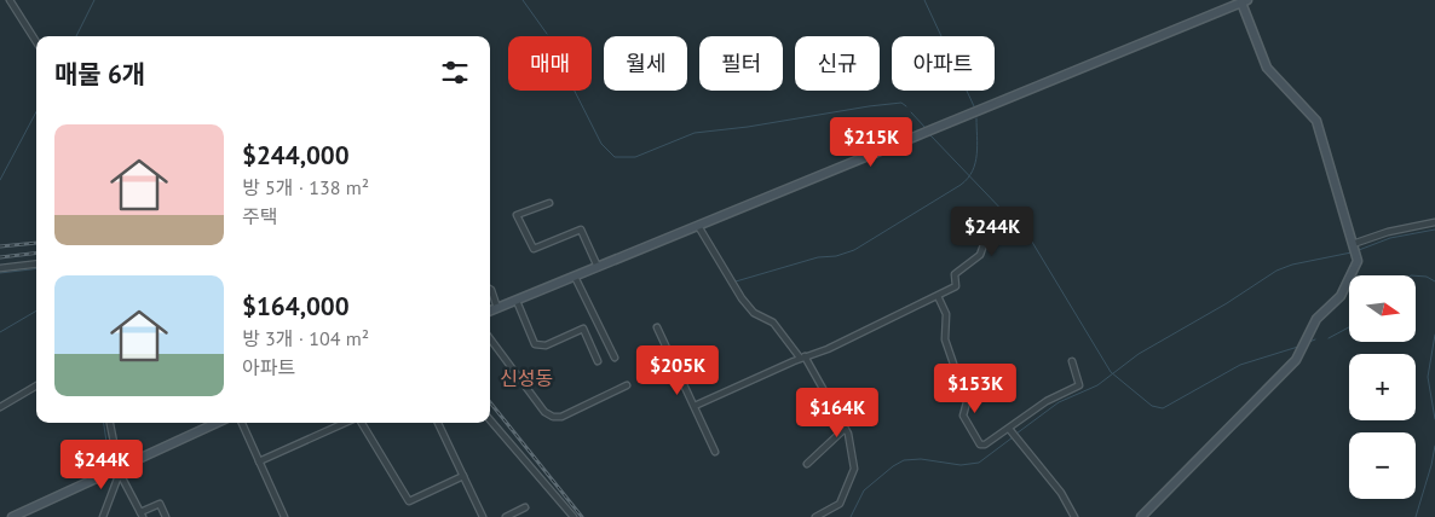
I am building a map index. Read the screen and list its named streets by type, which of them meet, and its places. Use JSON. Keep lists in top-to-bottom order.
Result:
{
  "districts": ["신성동"],
  "north": "right",
  "page": {
    "chip": [
      "매매",
      "월세",
      "필터",
      "신규",
      "아파트"
    ],
    "heading": "매물 6개",
    "list": [
      {
        "name": "$244,000",
        "note": "방 5개 · 138 m² · 주택"
      },
      {
        "name": "$164,000",
        "note": "방 3개 · 104 m² · 아파트"
      }
    ],
    "price": [
      "$215K",
      "$244K",
      "$205K",
      "$153K",
      "$164K",
      "$244K"
    ],
    "map_buttons": ["+", "−"]
  }
}
